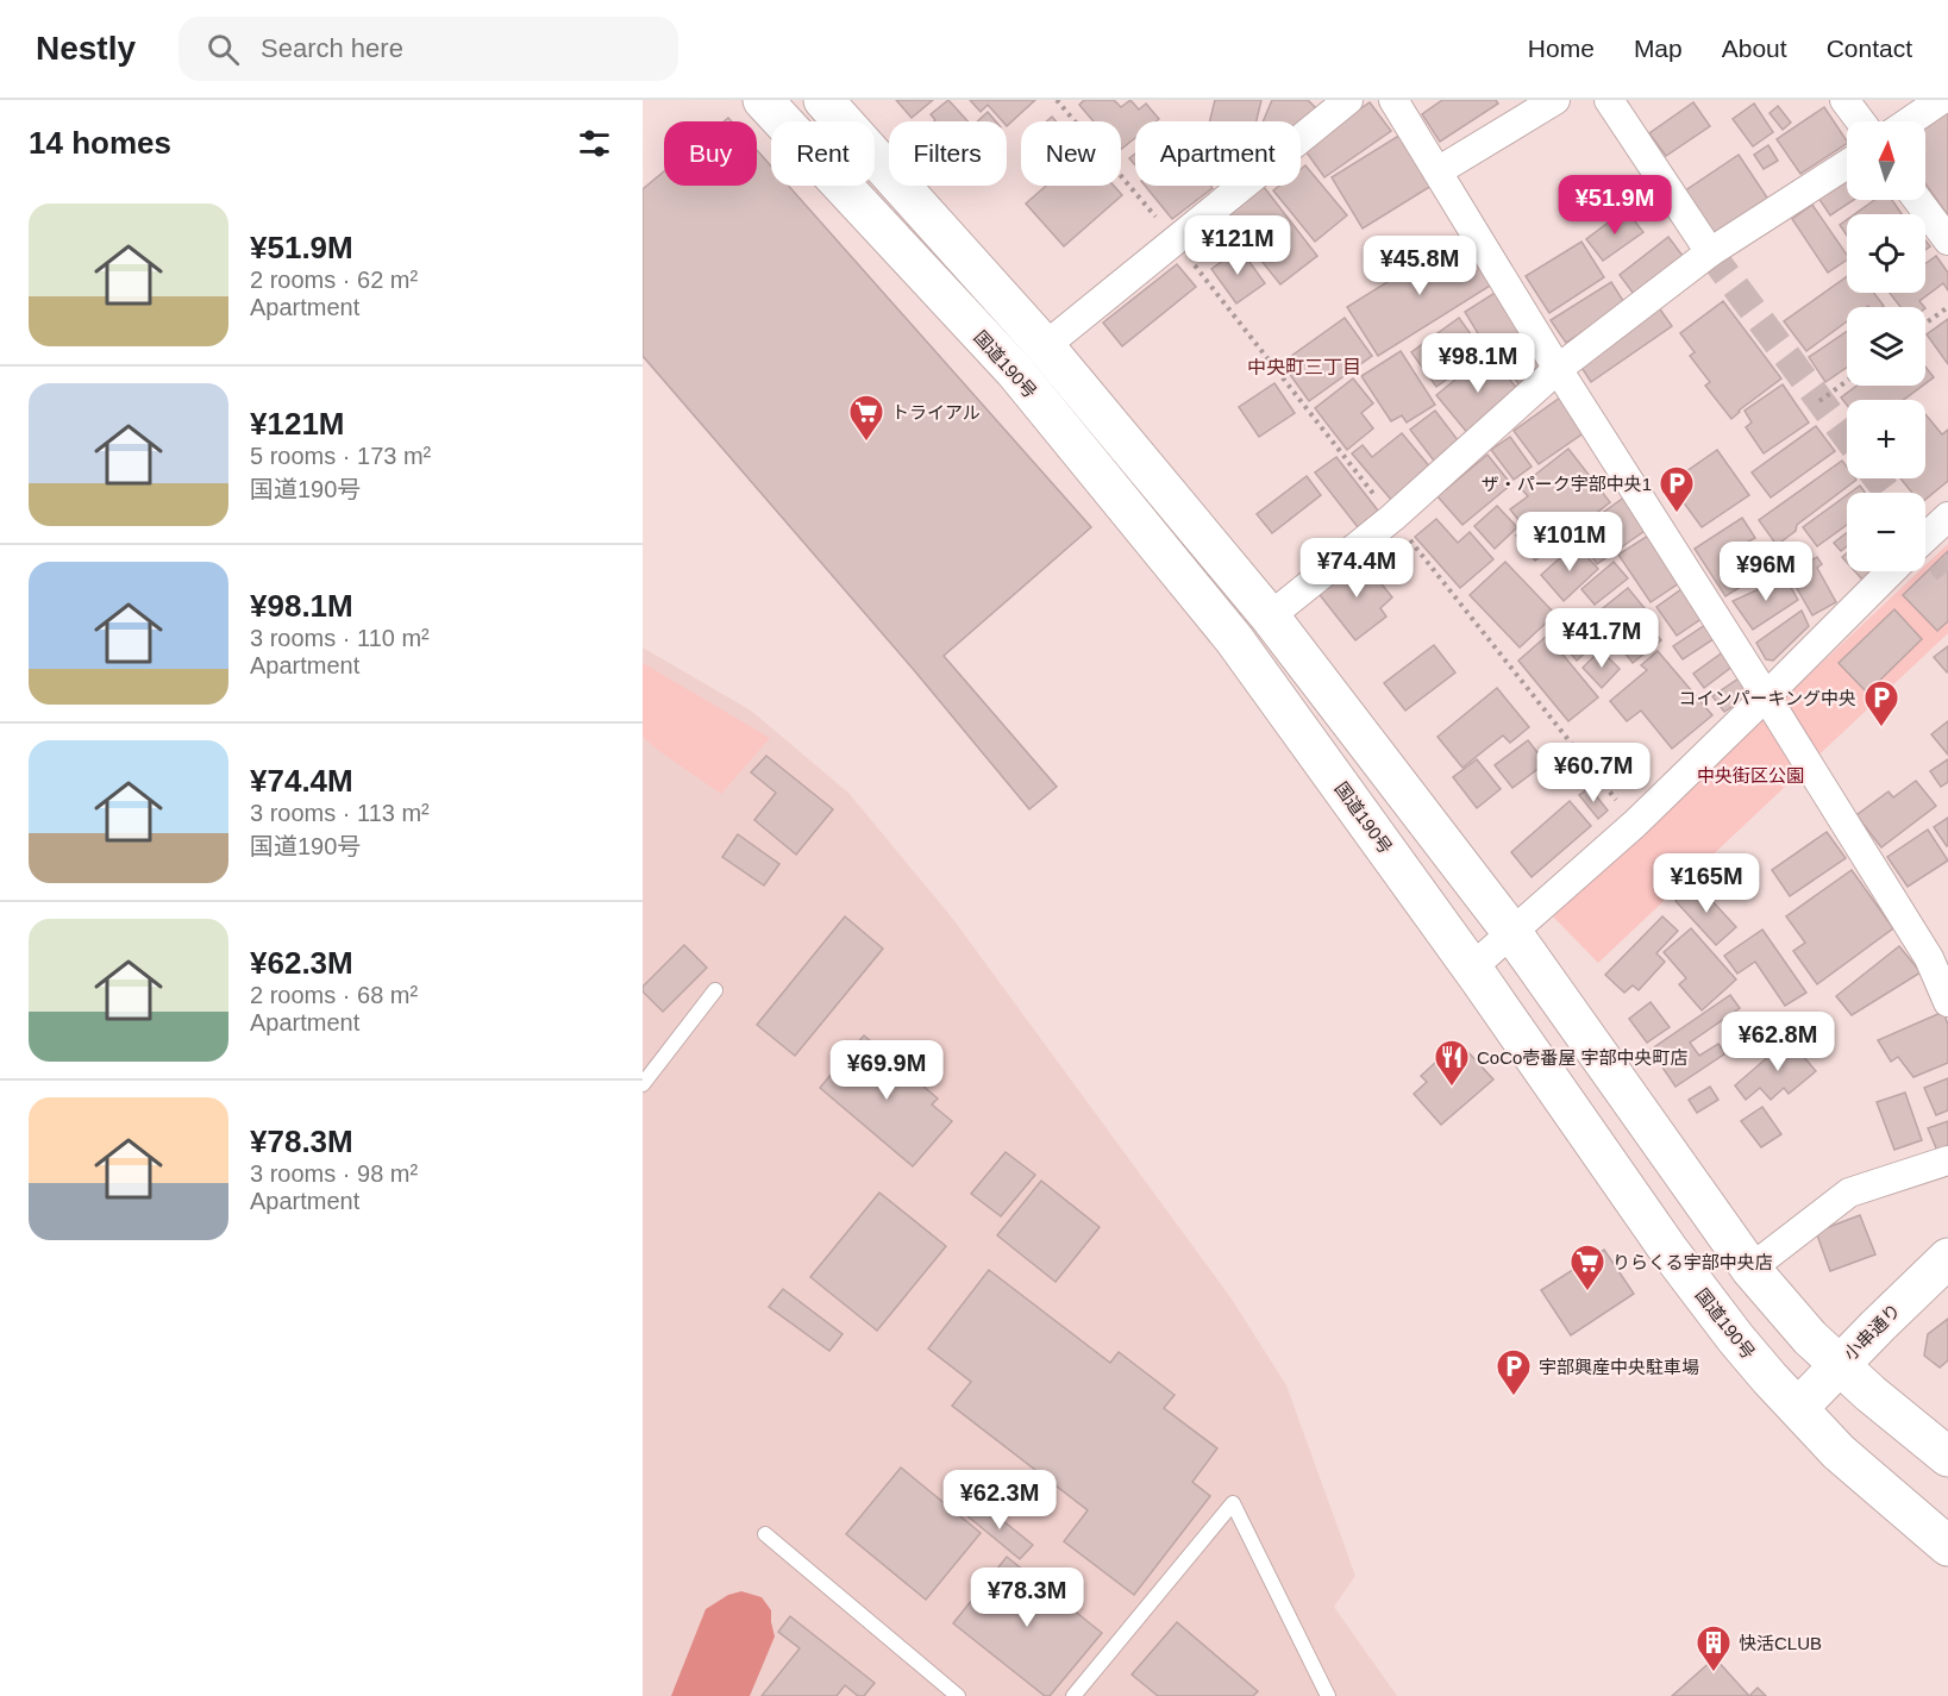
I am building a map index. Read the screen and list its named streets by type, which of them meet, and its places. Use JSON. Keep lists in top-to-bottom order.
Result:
{
  "streets": {
    "main road": ["国道190号", "小串通り"]
  },
  "crossings": [
    ["国道190号", "小串通り"]
  ],
  "districts": ["中央町三丁目"],
  "parks": ["中央街区公園"],
  "places": {
    "supermarket": ["トライアル", "りらくる宇部中央店"],
    "parking": ["ザ・パーク宇部中央1", "コインパーキング中央", "宇部興産中央駐車場"],
    "restaurant": ["CoCo壱番屋 宇部中央町店"],
    "building": ["快活CLUB"]
  },
  "north": "top",
  "page": {
    "header": "Nestly",
    "search": "Search here",
    "nav": [
      "Home",
      "Map",
      "About",
      "Contact"
    ],
    "heading": "14 homes",
    "map_buttons": ["+", "−"],
    "chip": [
      "Buy",
      "Rent",
      "Filters",
      "New",
      "Apartment"
    ],
    "price": [
      "¥51.9M",
      "¥121M",
      "¥45.8M",
      "¥98.1M",
      "¥101M",
      "¥74.4M",
      "¥96M",
      "¥41.7M",
      "¥60.7M",
      "¥165M",
      "¥62.8M",
      "¥69.9M",
      "¥62.3M",
      "¥78.3M"
    ],
    "list": [
      {
        "name": "¥51.9M",
        "note": "2 rooms · 62 m² · Apartment"
      },
      {
        "name": "¥121M",
        "note": "5 rooms · 173 m² · 国道190号"
      },
      {
        "name": "¥98.1M",
        "note": "3 rooms · 110 m² · Apartment"
      },
      {
        "name": "¥74.4M",
        "note": "3 rooms · 113 m² · 国道190号"
      },
      {
        "name": "¥62.3M",
        "note": "2 rooms · 68 m² · Apartment"
      },
      {
        "name": "¥78.3M",
        "note": "3 rooms · 98 m² · Apartment"
      }
    ]
  }
}
